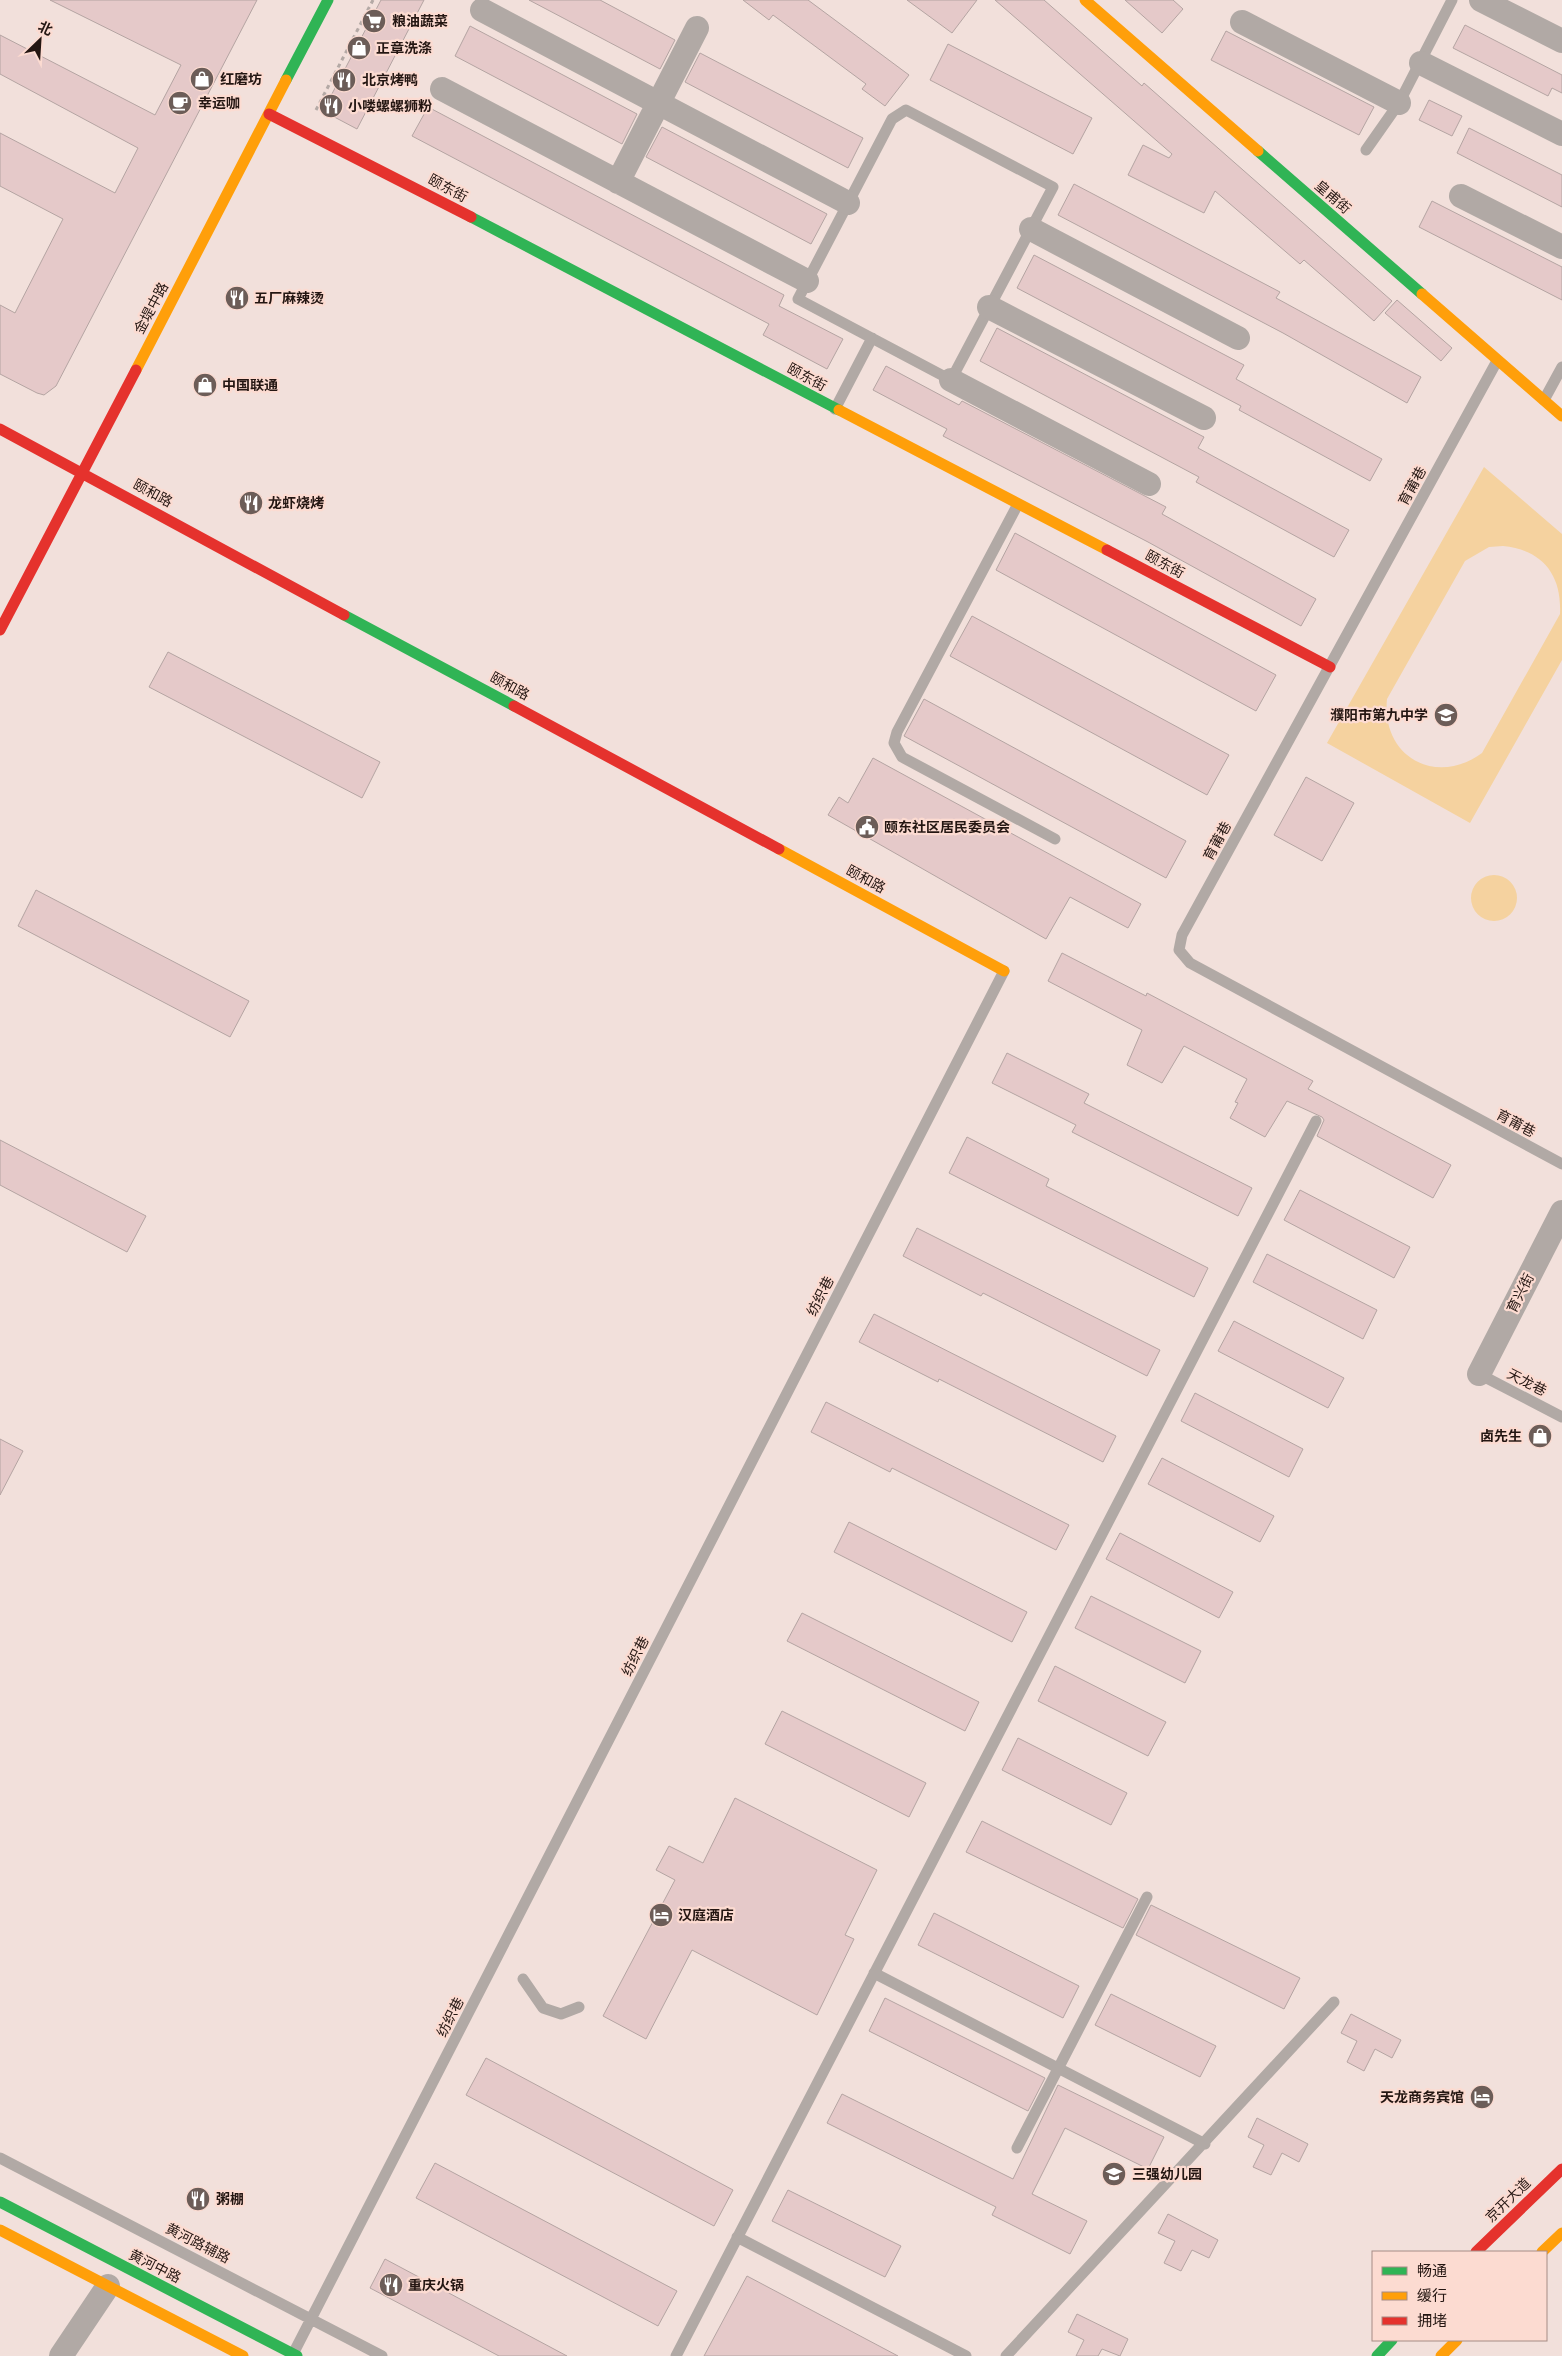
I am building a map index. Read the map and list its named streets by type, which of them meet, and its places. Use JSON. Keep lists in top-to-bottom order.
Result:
{
  "streets": {
    "street": [
      "颐东街",
      "皇甫街",
      "金堤中路",
      "颐和路",
      "育兴街",
      "京开大道",
      "黄河中路"
    ],
    "lane": [
      "育莆巷",
      "纺织巷",
      "天龙巷",
      "黄河路辅路"
    ]
  },
  "crossings": [
    ["颐东街", "金堤中路"],
    ["颐东街", "育莆巷"],
    ["皇甫街", "育莆巷"],
    ["金堤中路", "颐和路"],
    ["颐和路", "纺织巷"],
    ["育兴街", "天龙巷"],
    ["纺织巷", "黄河路辅路"],
    ["纺织巷", "黄河中路"]
  ],
  "places": {
    "supermarket": ["粮油蔬菜"],
    "shop": [
      "正章洗涤",
      "红磨坊",
      "中国联通",
      "卤先生"
    ],
    "restaurant": [
      "北京烤鸭",
      "小喽螺螺狮粉",
      "五厂麻辣烫",
      "龙虾烧烤",
      "粥棚",
      "重庆火锅"
    ],
    "cafe": ["幸运咖"],
    "school or university": ["濮阳市第九中学", "三强幼儿园"],
    "public building": ["颐东社区居民委员会"],
    "hotel": ["汉庭酒店", "天龙商务宾馆"]
  },
  "legend": ["畅通", "缓行", "拥堵"],
  "north": "top right"
}
